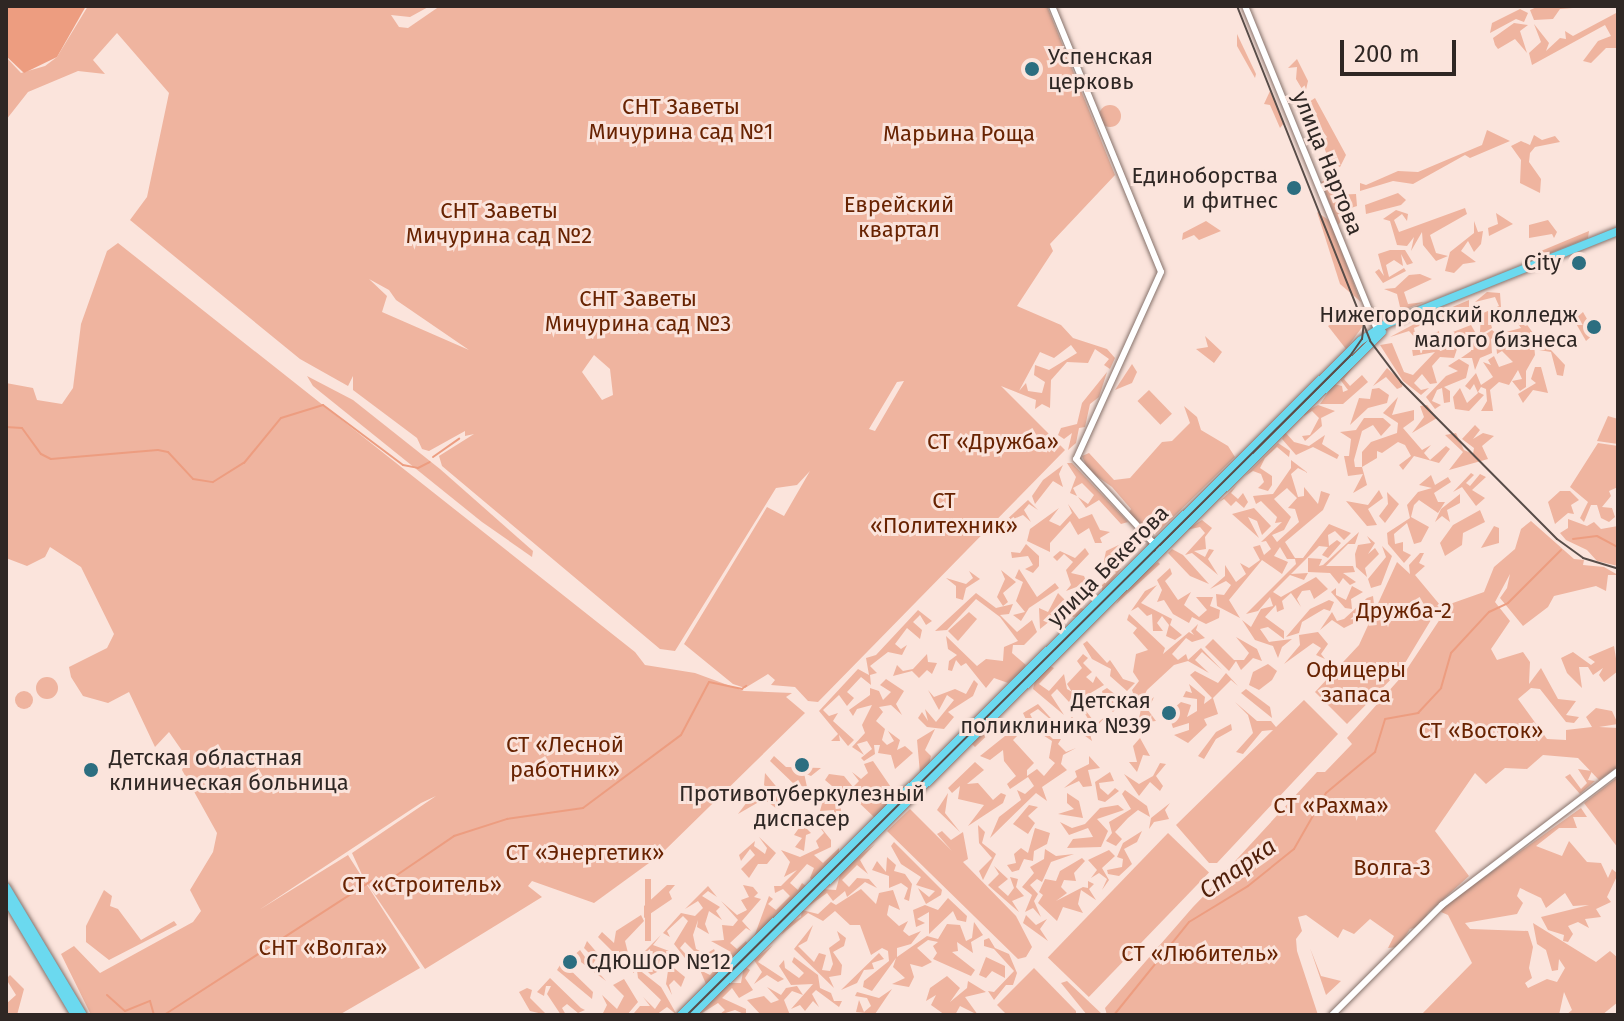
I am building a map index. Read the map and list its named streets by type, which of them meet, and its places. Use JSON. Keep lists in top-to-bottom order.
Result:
{
  "streets": {
    "main road": ["улица Бекетова"],
    "street": ["улица Нартова"]
  },
  "crossings": [
    ["улица Нартова", "улица Бекетова"]
  ],
  "water": ["Старка"],
  "parks": [
    "СНТ Заветы Мичурина сад №1",
    "Марьина Роща",
    "Еврейский квартал",
    "СНТ Заветы Мичурина сад №2",
    "СНТ Заветы Мичурина сад №3",
    "СТ «Дружба»",
    "СТ «Политехник»",
    "Дружба-2",
    "Офицеры запаса",
    "СТ «Восток»",
    "СТ «Лесной работник»",
    "СТ «Рахма»",
    "СТ «Энергетик»",
    "Волга-3",
    "СТ «Строитель»",
    "СНТ «Волга»",
    "СТ «Любитель»"
  ],
  "places": [
    "Успенская церковь",
    "Единоборства и фитнес",
    "City",
    "Нижегородский колледж малого бизнеса",
    "Детская поликлиника №39",
    "Противотуберкулезный диспасер",
    "Детская областная клиническая больница",
    "СДЮШОР №12"
  ],
  "scale_bar": "200 m"
}
